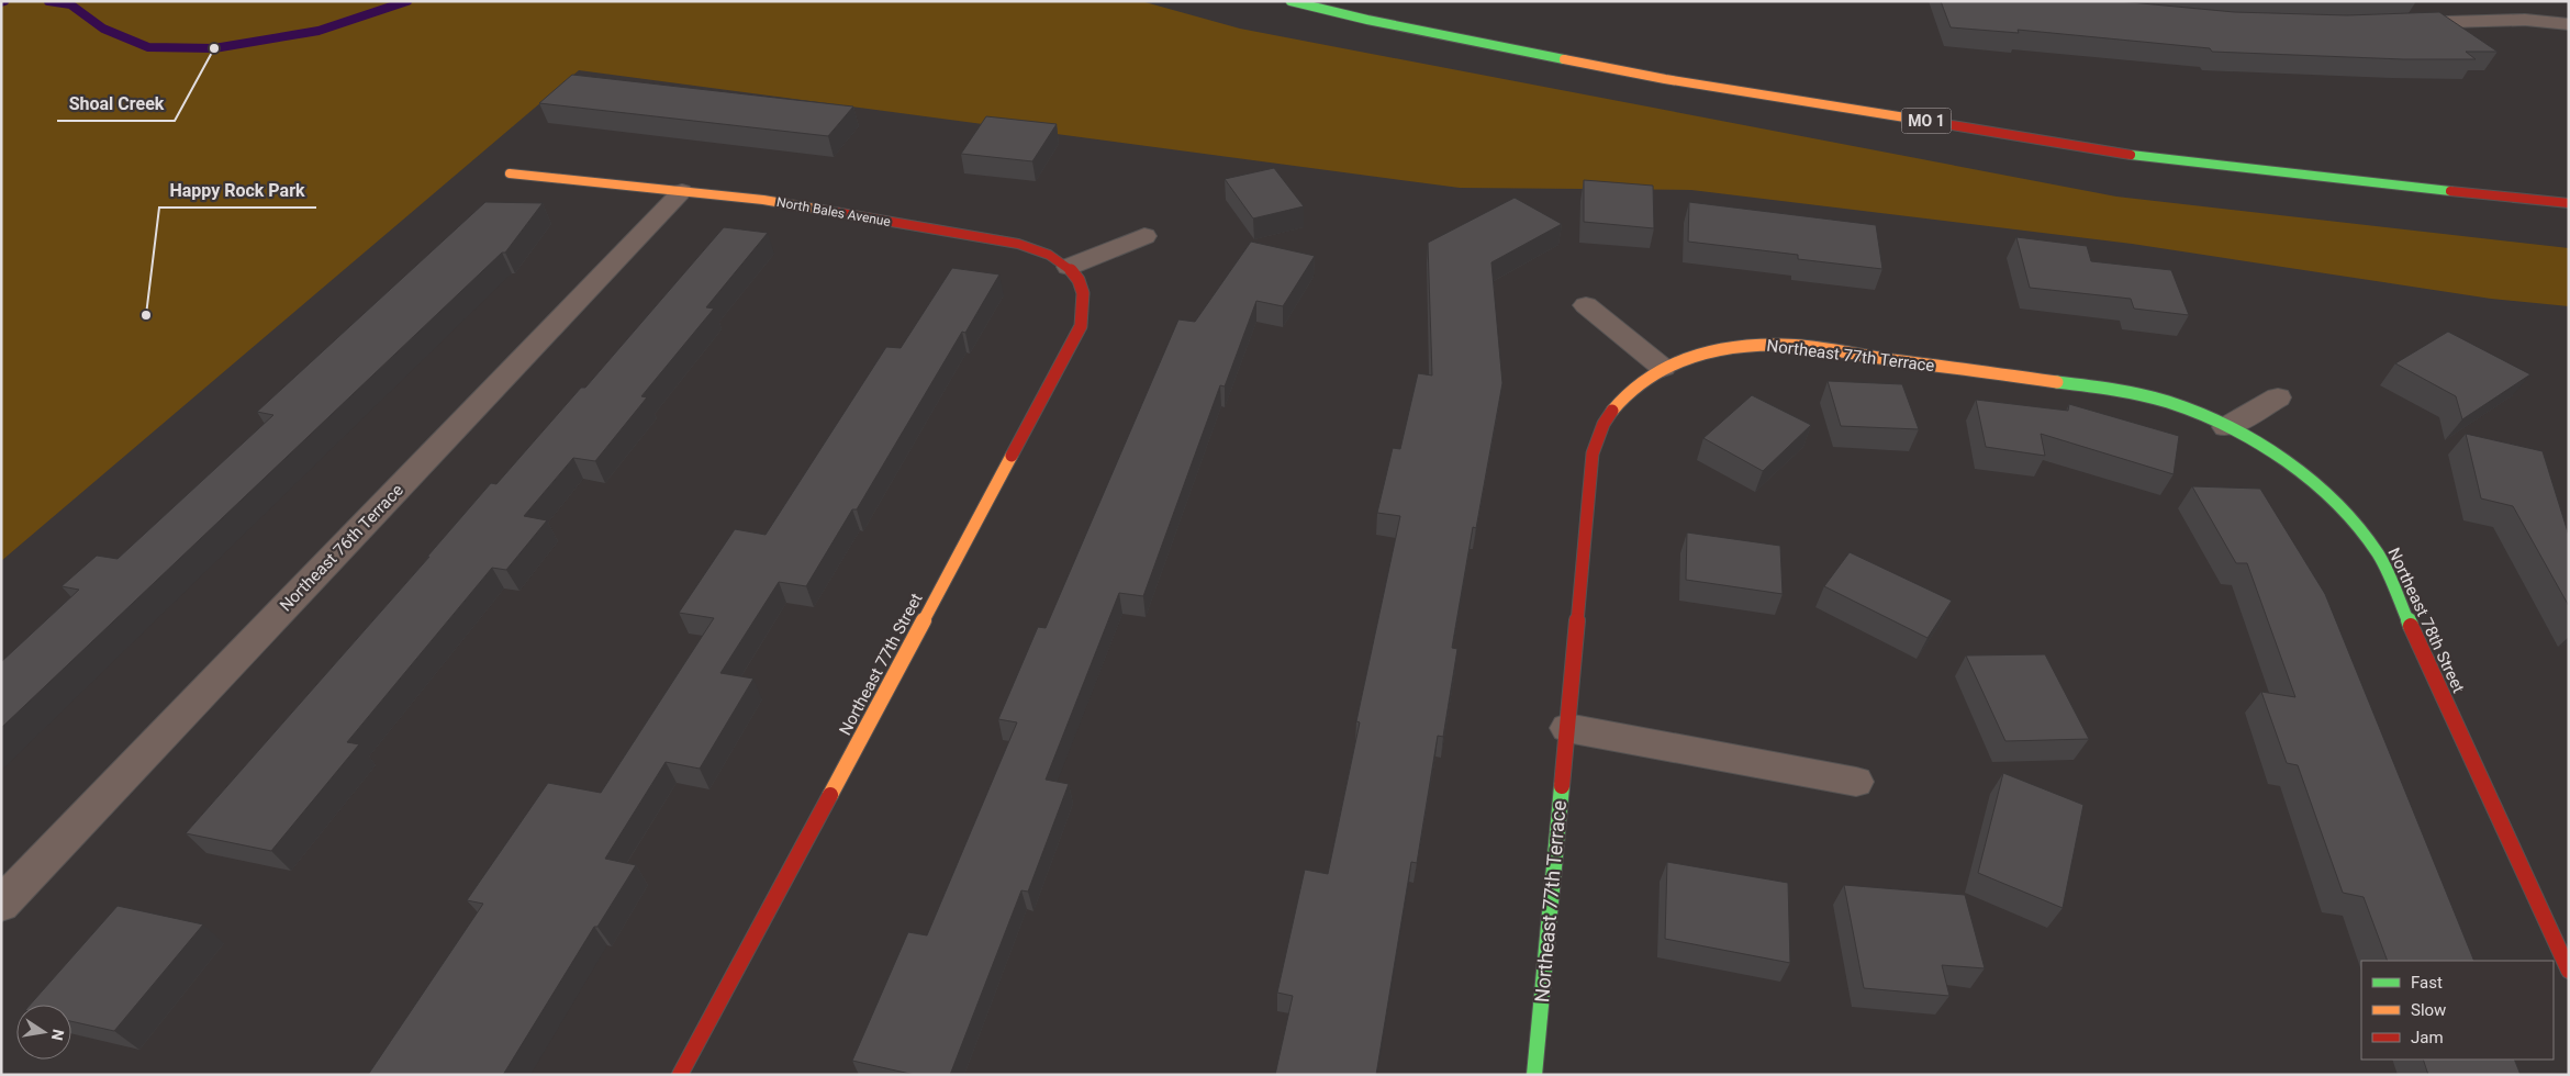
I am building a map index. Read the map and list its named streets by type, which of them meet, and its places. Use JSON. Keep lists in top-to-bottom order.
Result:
{
  "streets": {
    "street": [
      "MO 1",
      "North Bales Avenue",
      "Northeast 77th Terrace",
      "Northeast 76th Terrace",
      "Northeast 78th Street",
      "Northeast 77th Street"
    ]
  },
  "crossings": [
    ["North Bales Avenue", "Northeast 76th Terrace"],
    ["North Bales Avenue", "Northeast 77th Street"],
    ["Northeast 77th Terrace", "Northeast 78th Street"]
  ],
  "places": ["Shoal Creek", "Happy Rock Park"],
  "legend": ["Fast", "Slow", "Jam"],
  "north": "right"
}
